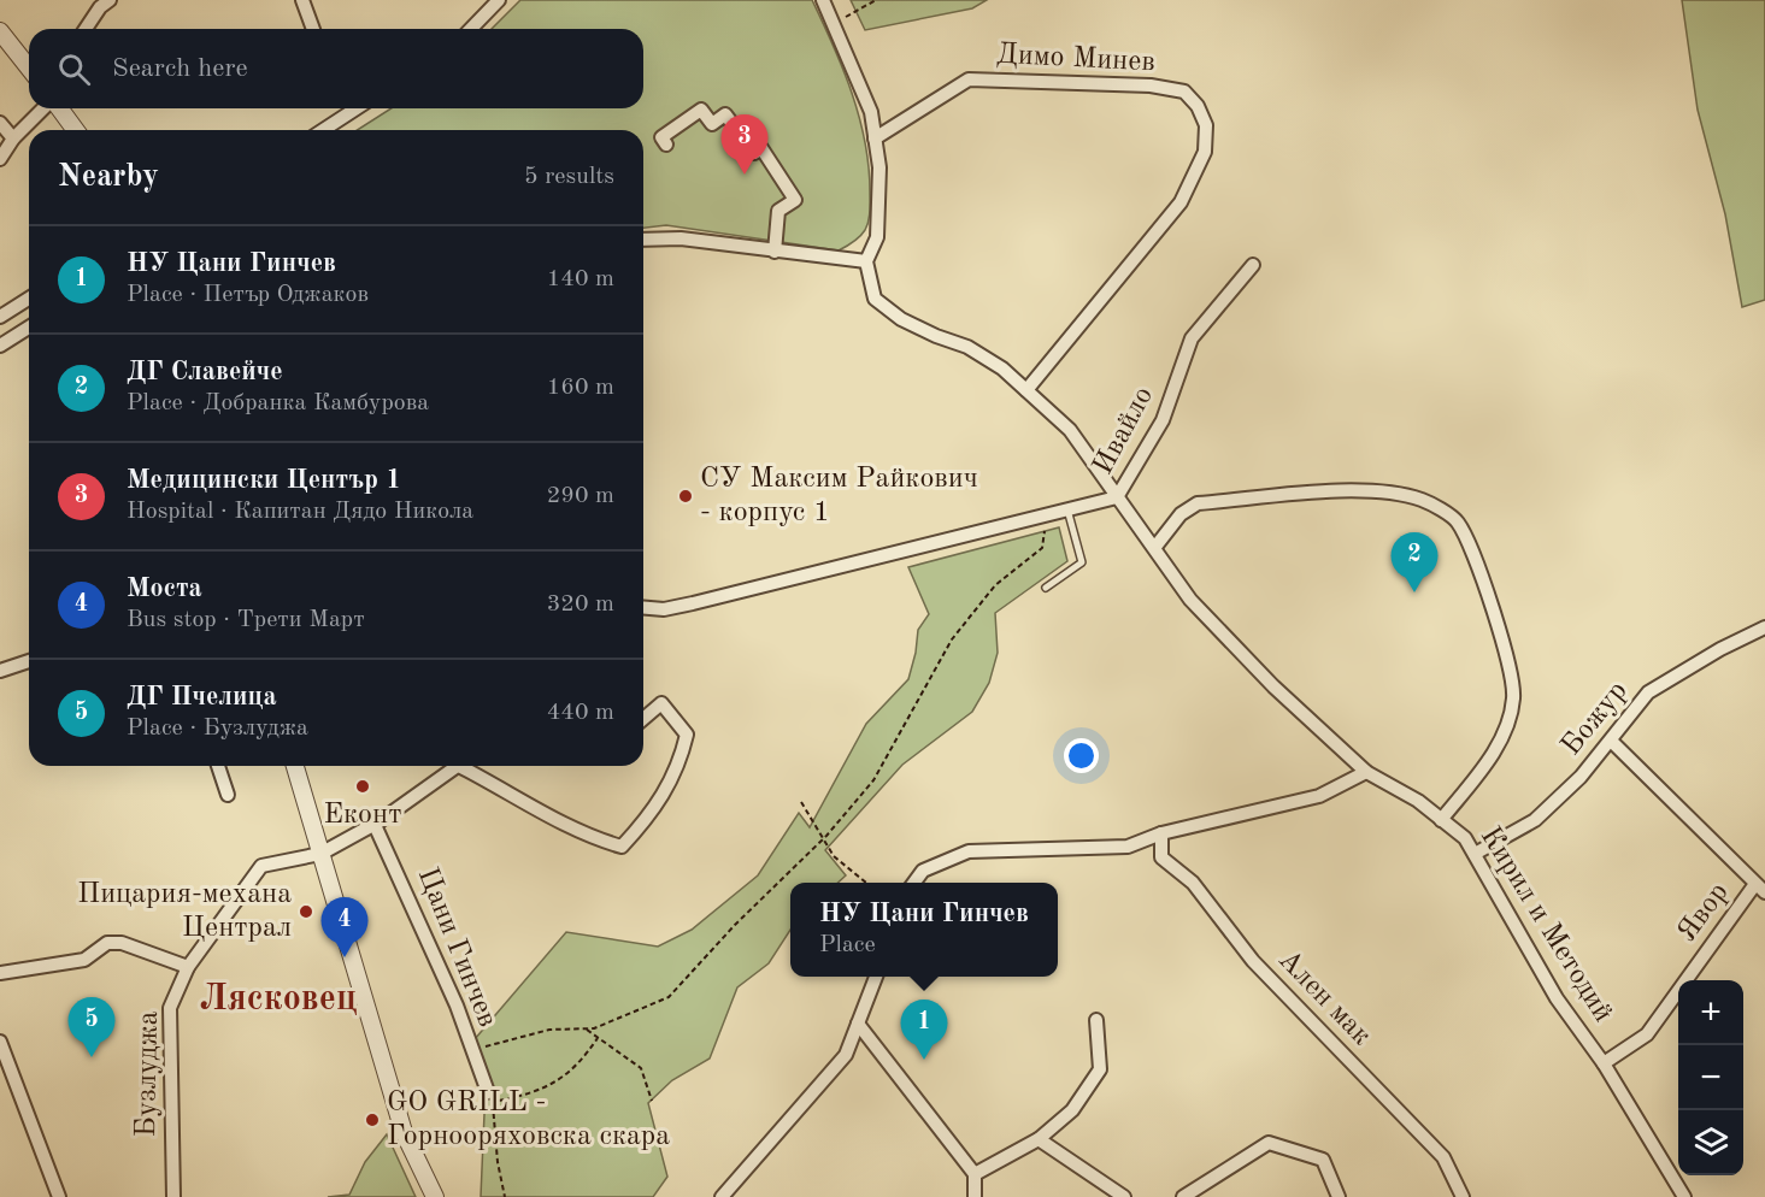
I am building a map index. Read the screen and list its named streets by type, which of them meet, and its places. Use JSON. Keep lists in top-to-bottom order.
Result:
{
  "streets": {
    "street": [
      "Димо Минев",
      "Ивайло",
      "Божур",
      "Явор",
      "Кирил и Методий",
      "Цани Гинчев",
      "Ален мак",
      "Бузлуджа"
    ]
  },
  "crossings": [
    ["Димо Минев", "Кирил и Методий"],
    ["Ивайло", "Кирил и Методий"],
    ["Божур", "Кирил и Методий"],
    ["Явор", "Кирил и Методий"]
  ],
  "districts": ["Лясковец"],
  "places": [
    "СУ Максим Райкович - корпус 1",
    "Еконт",
    "Пицария-механа Централ",
    "GO GRILL - Горнооряховска скара"
  ],
  "page": {
    "search": "Search here",
    "pins": [
      "3",
      "2",
      "4",
      "5",
      "1"
    ],
    "heading": ["Nearby", "5 results"],
    "list": [
      {
        "mark": "1",
        "name": "НУ Цани Гинчев",
        "note": "Place · Петър Оджаков",
        "value": "140 m"
      },
      {
        "mark": "2",
        "name": "ДГ Славейче",
        "note": "Place · Добранка Камбурова",
        "value": "160 m"
      },
      {
        "mark": "3",
        "name": "Медицински Център 1",
        "note": "Hospital · Капитан Дядо Никола",
        "value": "290 m"
      },
      {
        "mark": "4",
        "name": "Моста",
        "note": "Bus stop · Трети Март",
        "value": "320 m"
      },
      {
        "mark": "5",
        "name": "ДГ Пчелица",
        "note": "Place · Бузлуджа",
        "value": "440 m"
      }
    ],
    "popup": ["НУ Цани Гинчев", "Place"],
    "map_buttons": ["+", "−"]
  }
}
